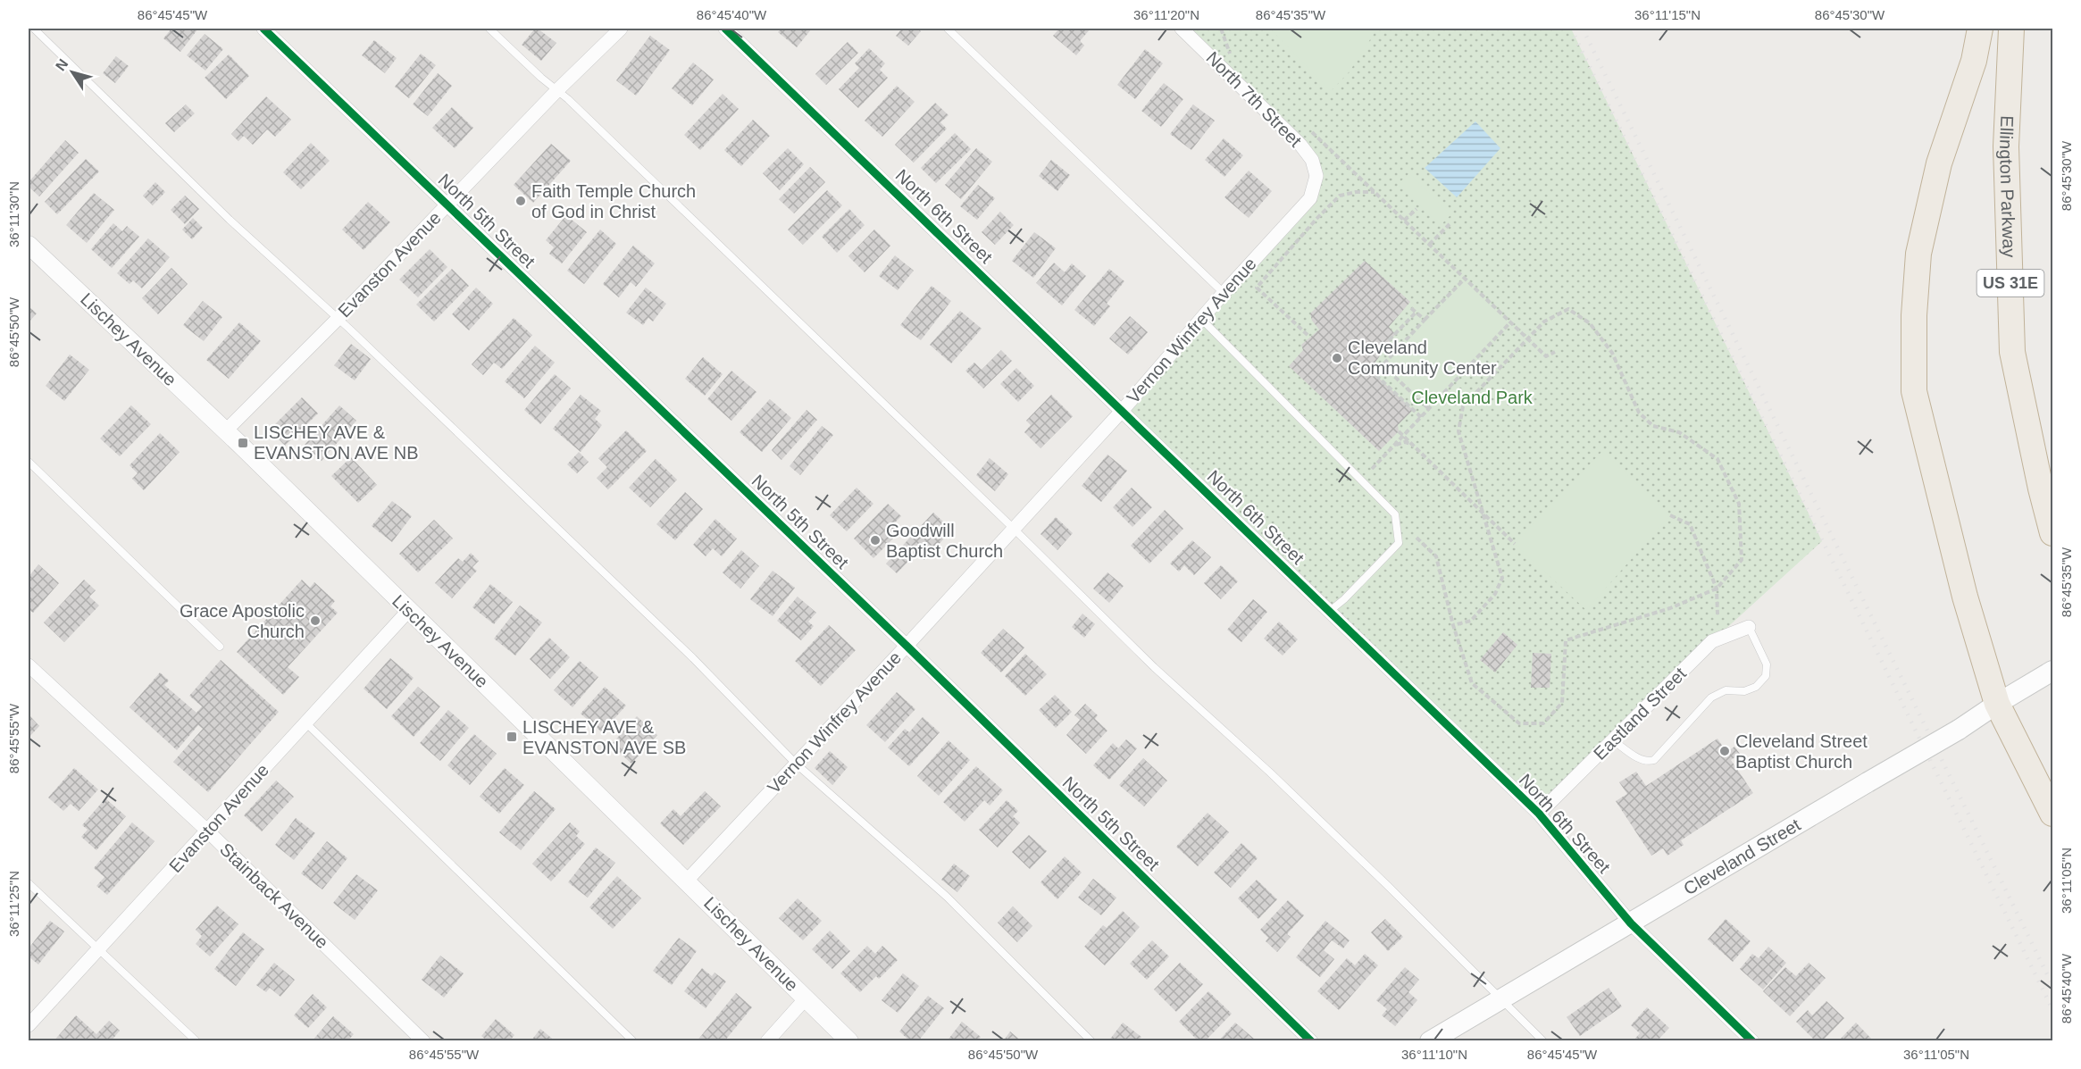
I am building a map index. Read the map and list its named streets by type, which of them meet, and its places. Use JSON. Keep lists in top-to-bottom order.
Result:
{
  "streets": {
    "highway": ["Ellington Parkway", "US 31E"],
    "main road": ["Cleveland Street"],
    "street": [
      "North 7th Street",
      "North 6th Street",
      "North 5th Street",
      "Evanston Avenue",
      "Vernon Winfrey Avenue",
      "Lischey Avenue",
      "Eastland Street",
      "Stainback Avenue"
    ]
  },
  "crossings": [
    ["North 7th Street", "Vernon Winfrey Avenue"],
    ["North 6th Street", "Vernon Winfrey Avenue"],
    ["North 6th Street", "Eastland Street"],
    ["North 6th Street", "Cleveland Street"],
    ["North 5th Street", "Evanston Avenue"],
    ["North 5th Street", "Vernon Winfrey Avenue"],
    ["Evanston Avenue", "Lischey Avenue"],
    ["Evanston Avenue", "Stainback Avenue"],
    ["Vernon Winfrey Avenue", "Lischey Avenue"]
  ],
  "parks": ["Cleveland Park"],
  "places": {
    "other": [
      "Faith Temple Church of God in Christ",
      "Cleveland Community Center",
      "Goodwill Baptist Church",
      "Grace Apostolic Church",
      "Cleveland Street Baptist Church"
    ],
    "transit": ["LISCHEY AVE & EVANSTON AVE NB", "LISCHEY AVE & EVANSTON AVE SB"]
  },
  "north": "top left",
  "coordinates": [
    "86°45'45\"W",
    "86°45'40\"W",
    "36°11'20\"N",
    "86°45'35\"W",
    "36°11'15\"N",
    "86°45'30\"W",
    "36°11'30\"N",
    "86°45'50\"W",
    "86°45'55\"W",
    "36°11'05\"N",
    "36°11'25\"N",
    "36°11'10\"N"
  ]
}
